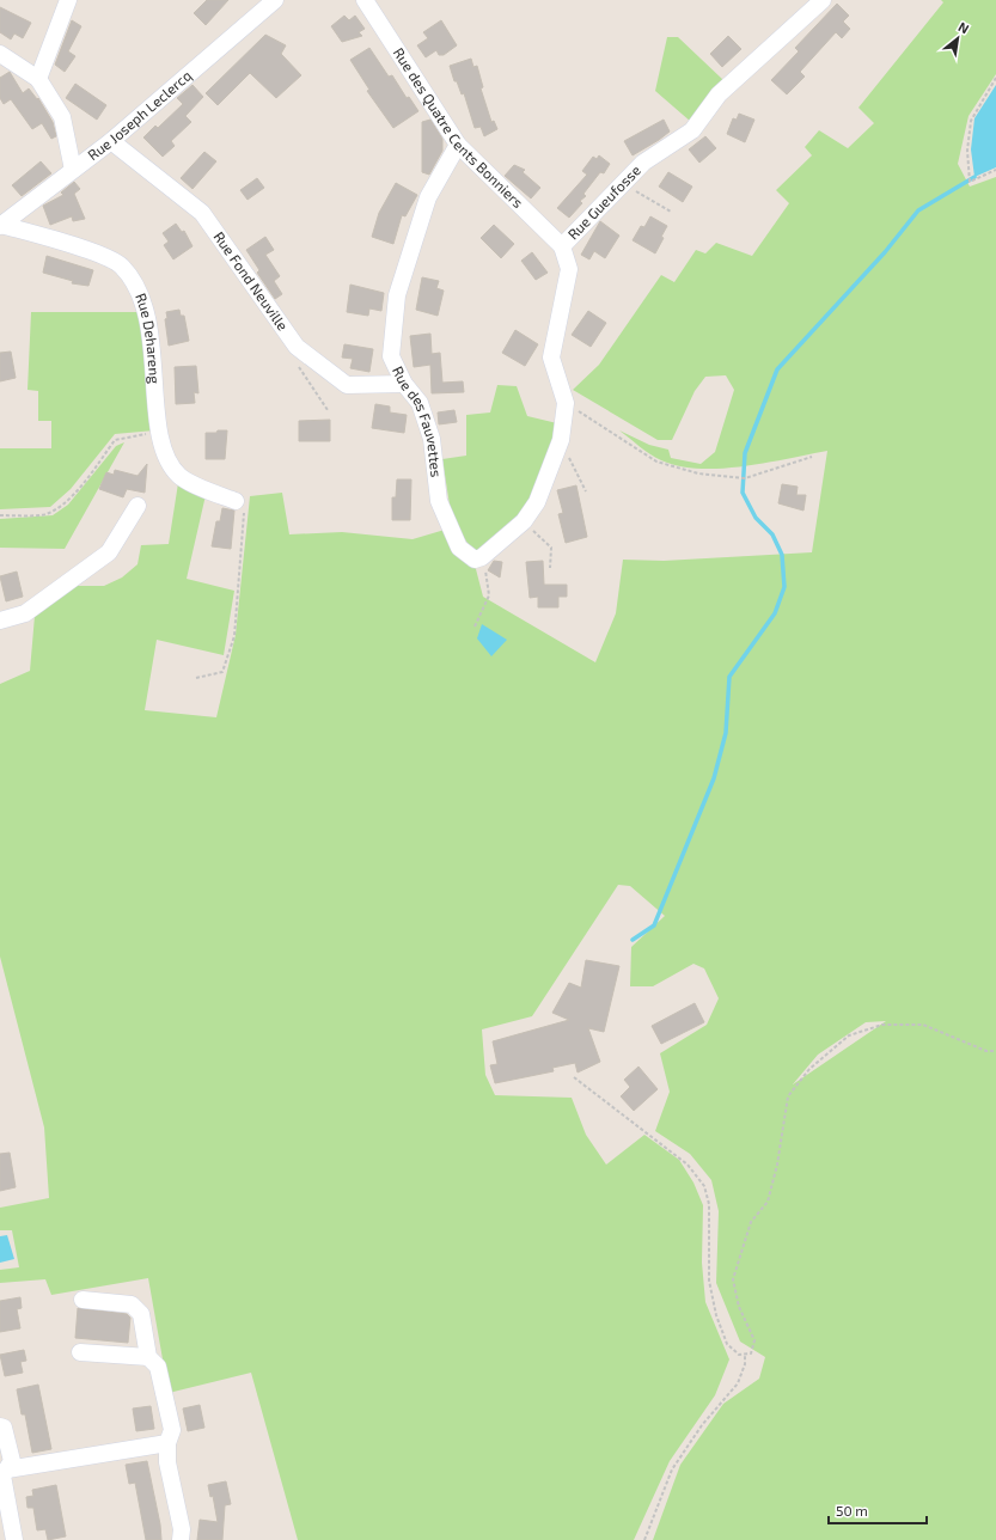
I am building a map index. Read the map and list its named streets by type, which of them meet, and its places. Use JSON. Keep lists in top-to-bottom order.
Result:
{
  "streets": {
    "street": [
      "Rue Joseph Leclercq",
      "Rue des Quatre Cents Bonniers",
      "Rue Gueufosse",
      "Rue Fond Neuville",
      "Rue Dehareng",
      "Rue des Fauvettes"
    ]
  },
  "crossings": [
    ["Rue Joseph Leclercq", "Rue Fond Neuville"],
    ["Rue Joseph Leclercq", "Rue Dehareng"],
    ["Rue des Quatre Cents Bonniers", "Rue Gueufosse"],
    ["Rue des Quatre Cents Bonniers", "Rue des Fauvettes"],
    ["Rue Gueufosse", "Rue des Fauvettes"],
    ["Rue Fond Neuville", "Rue des Fauvettes"]
  ],
  "scale_bar": "50 m",
  "north": "top right"
}
